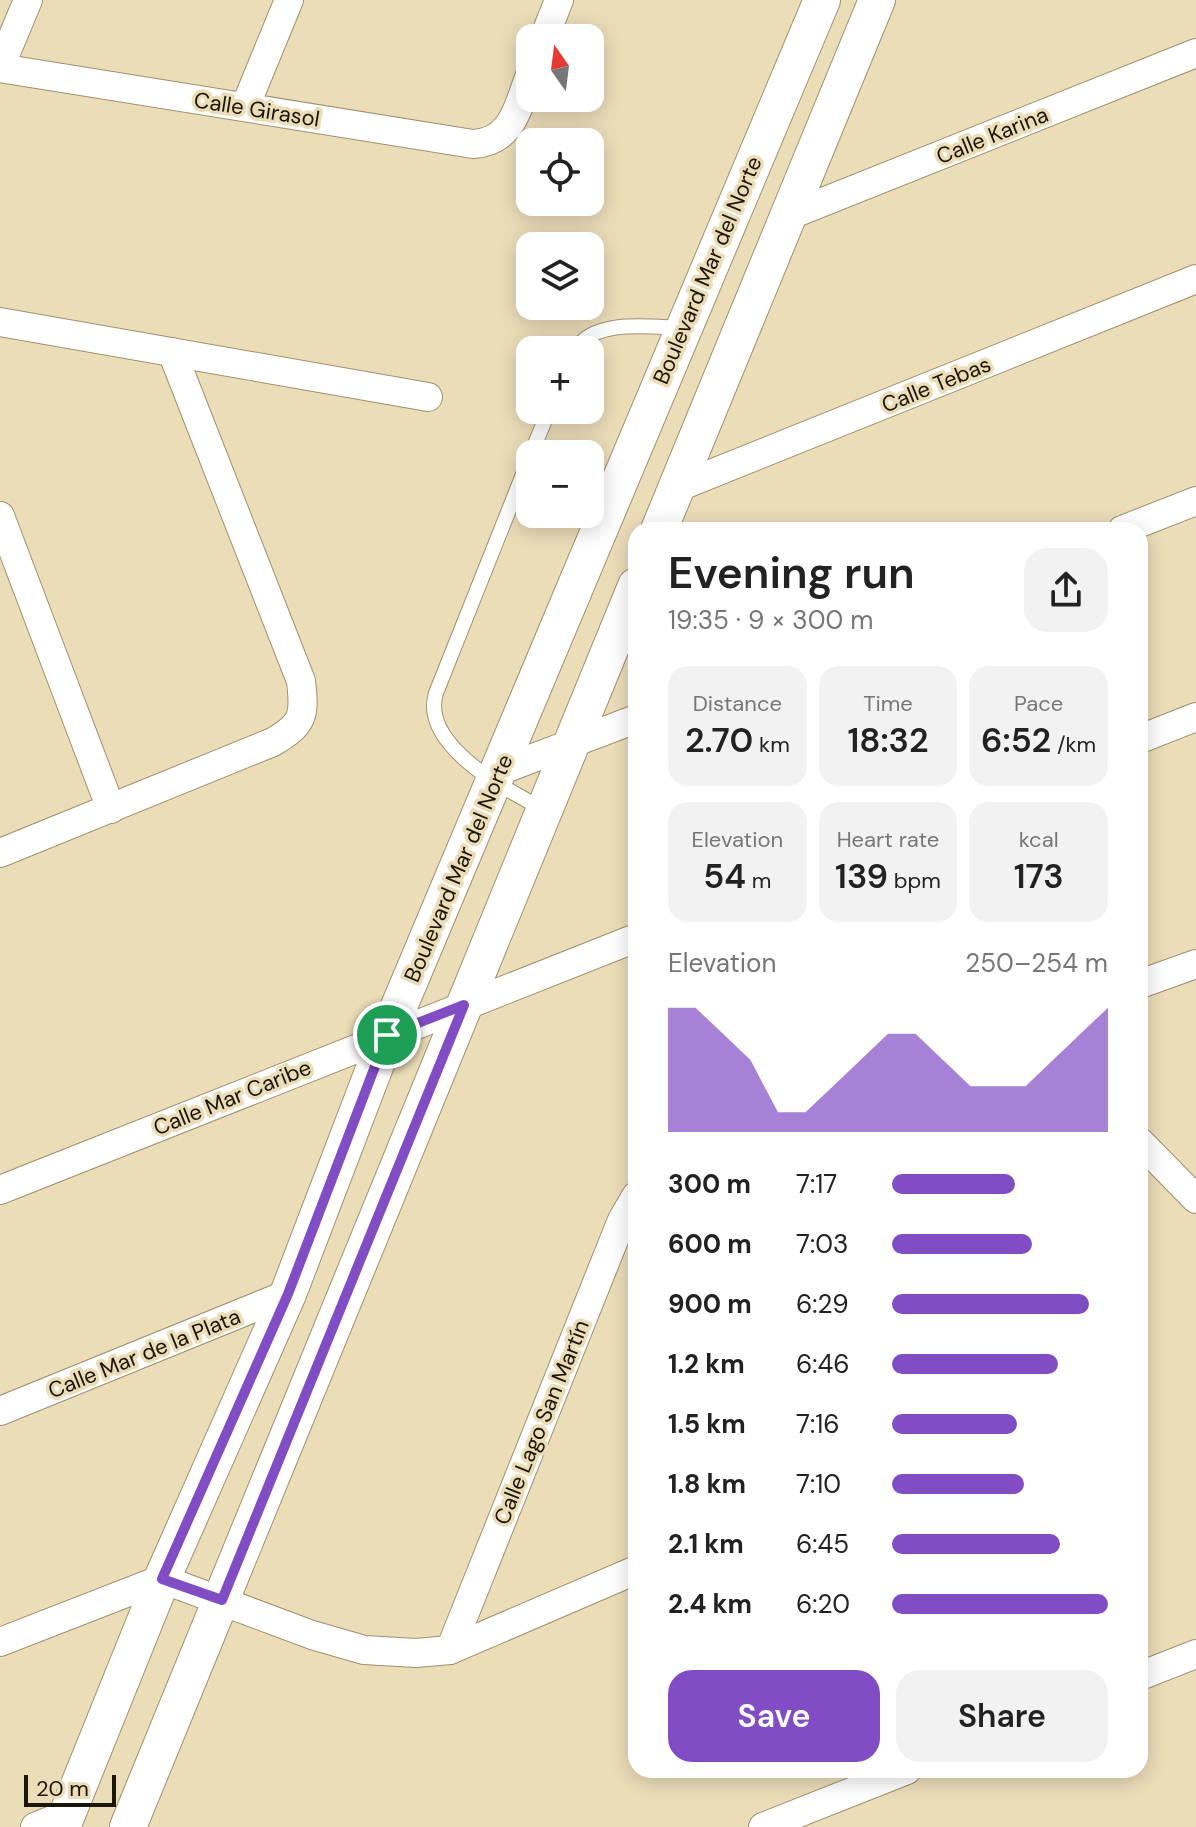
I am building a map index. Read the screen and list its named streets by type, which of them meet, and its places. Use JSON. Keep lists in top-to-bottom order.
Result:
{
  "streets": {
    "street": [
      "Calle Girasol",
      "Calle Karina",
      "Boulevard Mar del Norte",
      "Calle Tebas",
      "Calle Mar Caribe",
      "Calle Mar de la Plata",
      "Calle Lago San Martín"
    ]
  },
  "crossings": [
    ["Boulevard Mar del Norte", "Calle Mar Caribe"],
    ["Boulevard Mar del Norte", "Calle Mar de la Plata"]
  ],
  "scale_bar": "20 m",
  "north": "top",
  "page": {
    "map_buttons": ["+", "−"],
    "heading": ["Evening run", "19:35 · 9 × 300 m"],
    "stats": [
      ["Distance", "2.70 km"],
      ["Time", "18:32"],
      ["Pace", "6:52 /km"],
      ["Elevation", "54 m"],
      ["Heart rate", "139 bpm"],
      ["kcal", "173"]
    ],
    "chart": ["Elevation", "250–254 m"],
    "list": [
      {
        "name": "300 m",
        "note": "7:17"
      },
      {
        "name": "600 m",
        "note": "7:03"
      },
      {
        "name": "900 m",
        "note": "6:29"
      },
      {
        "name": "1.2 km",
        "note": "6:46"
      },
      {
        "name": "1.5 km",
        "note": "7:16"
      },
      {
        "name": "1.8 km",
        "note": "7:10"
      },
      {
        "name": "2.1 km",
        "note": "6:45"
      },
      {
        "name": "2.4 km",
        "note": "6:20"
      }
    ],
    "buttons": ["Save", "Share"],
    "scale": "20 m"
  }
}
